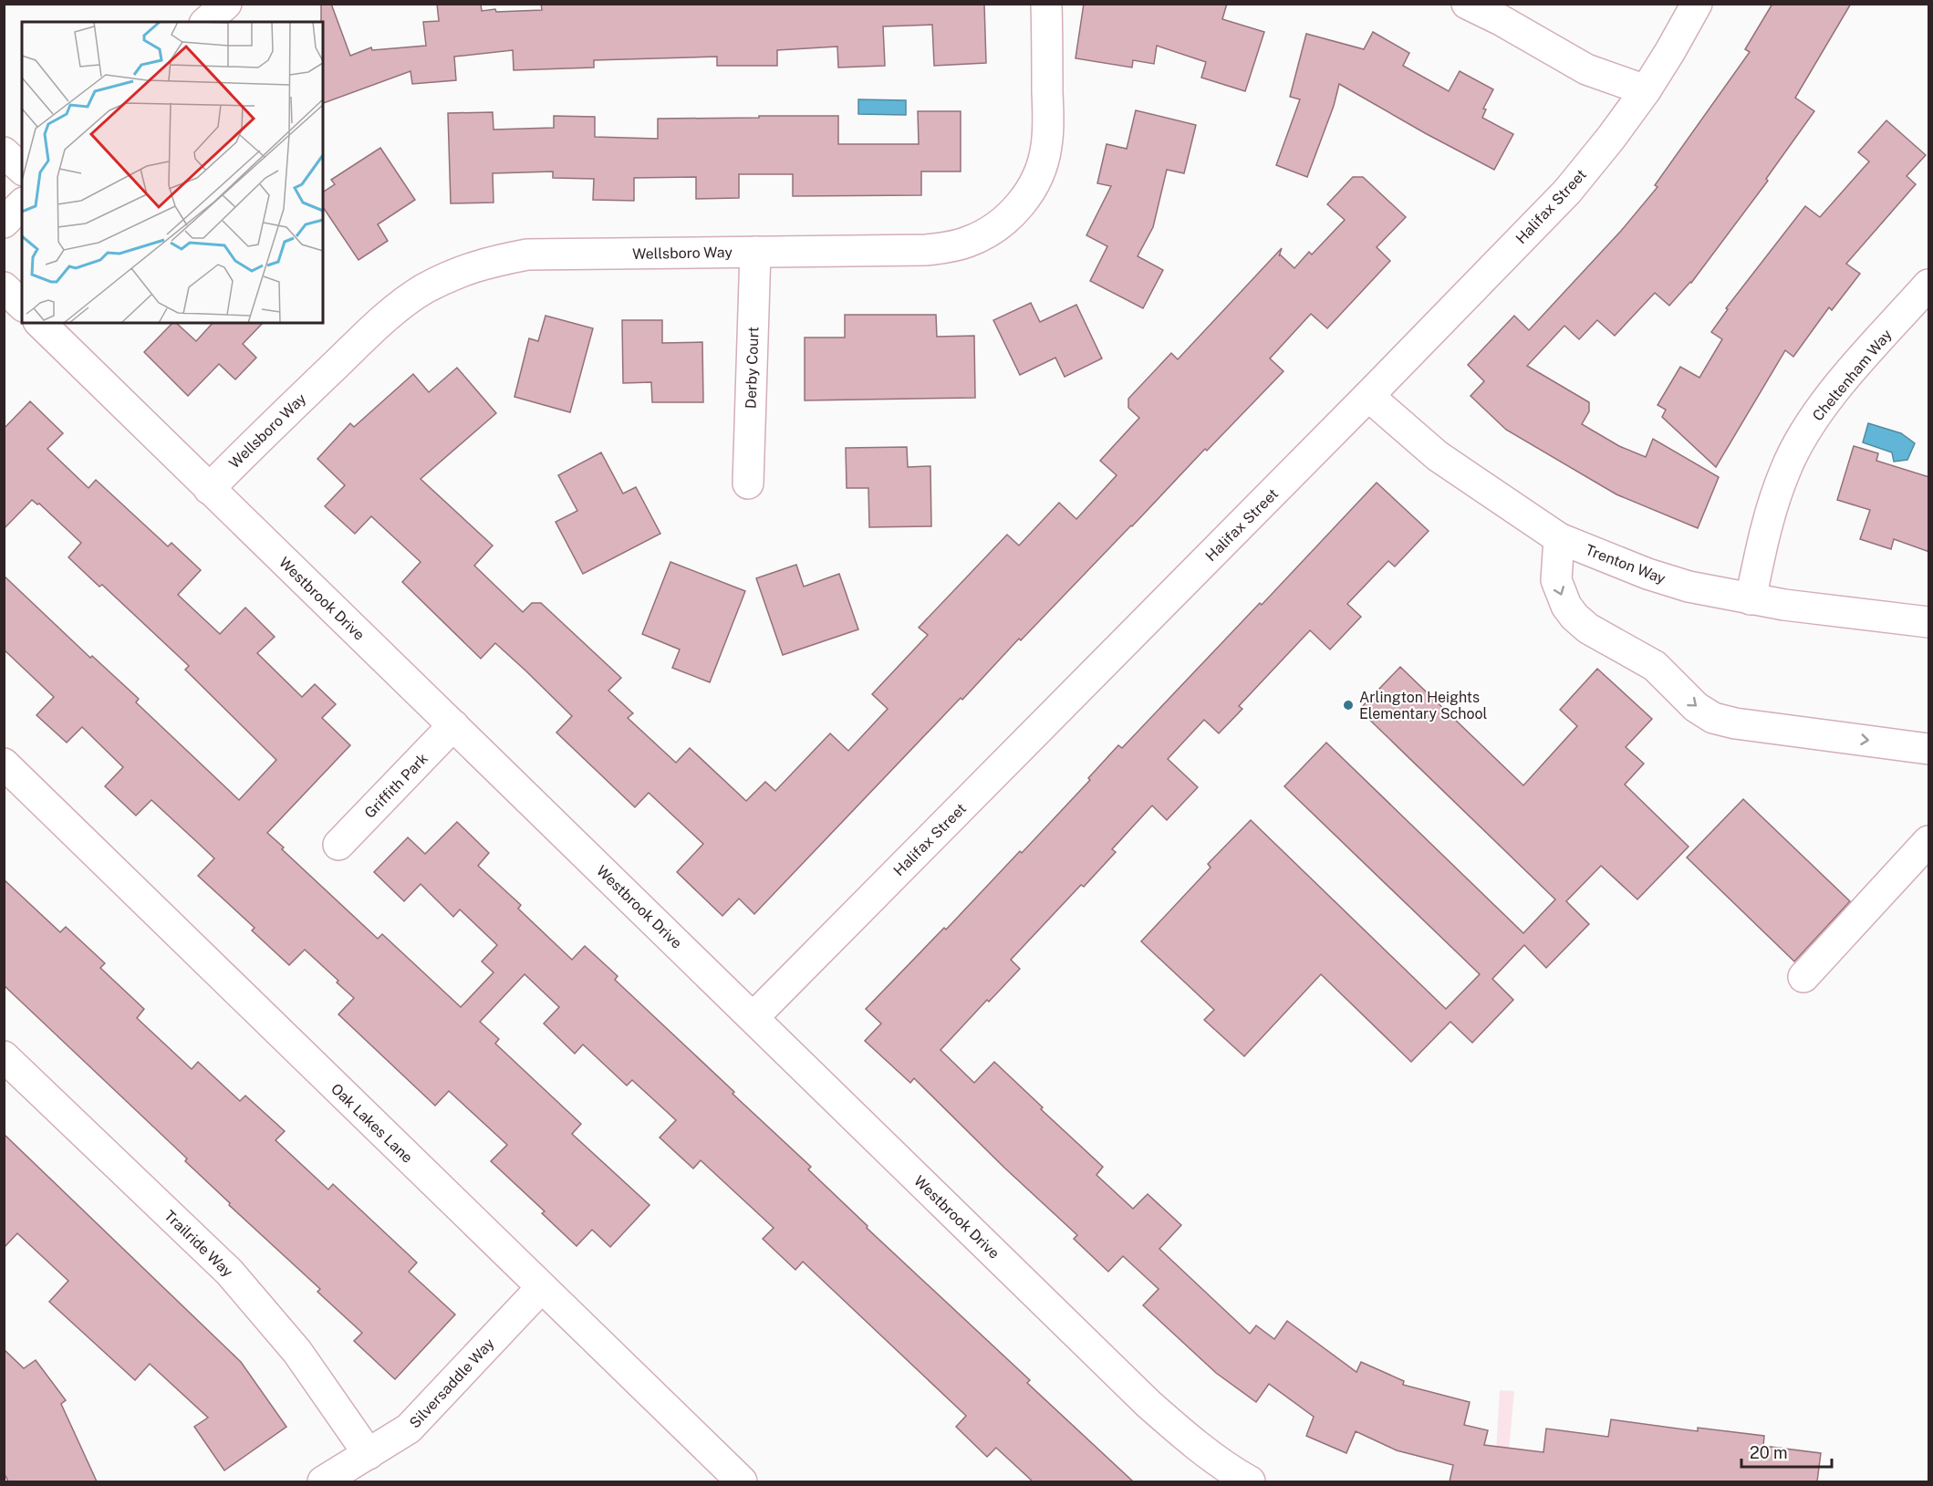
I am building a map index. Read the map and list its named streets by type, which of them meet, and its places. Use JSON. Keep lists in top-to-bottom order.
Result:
{
  "streets": {
    "street": [
      "Halifax Street",
      "Wellsboro Way",
      "Derby Court",
      "Cheltenham Way",
      "Trenton Way",
      "Westbrook Drive",
      "Griffith Park",
      "Oak Lakes Lane",
      "Trailride Way",
      "Silversaddle Way"
    ]
  },
  "crossings": [
    ["Halifax Street", "Trenton Way"],
    ["Halifax Street", "Westbrook Drive"],
    ["Wellsboro Way", "Derby Court"],
    ["Wellsboro Way", "Westbrook Drive"],
    ["Cheltenham Way", "Trenton Way"],
    ["Westbrook Drive", "Griffith Park"],
    ["Oak Lakes Lane", "Silversaddle Way"],
    ["Trailride Way", "Silversaddle Way"]
  ],
  "places": ["Arlington Heights Elementary School"],
  "scale_bar": "20 m"
}
